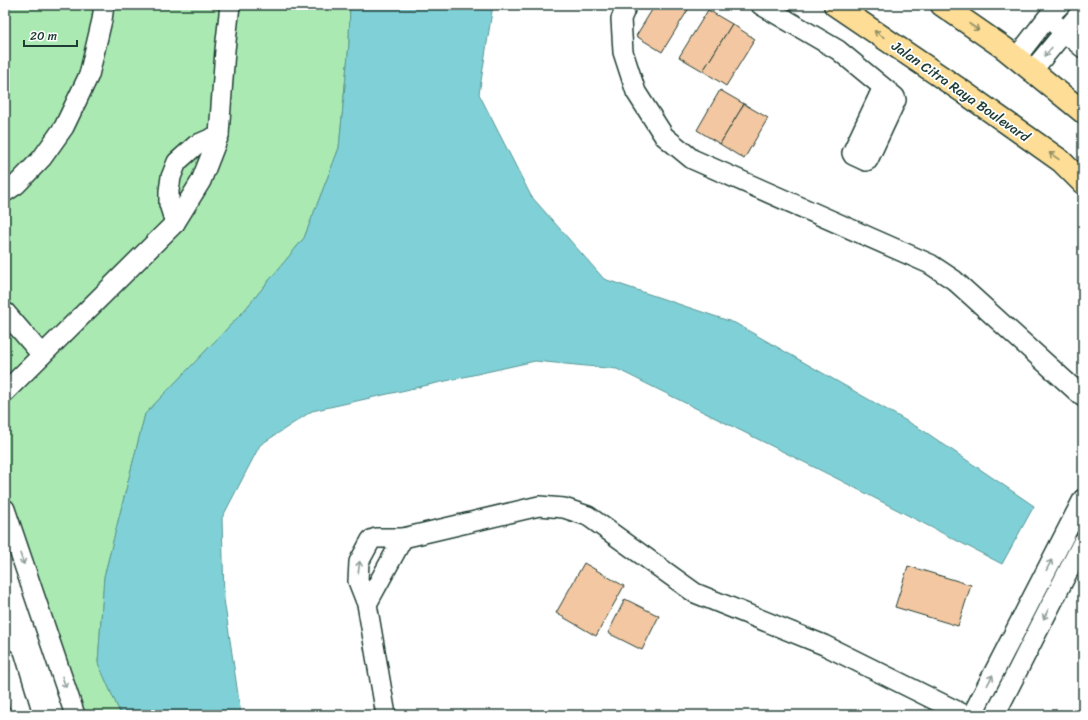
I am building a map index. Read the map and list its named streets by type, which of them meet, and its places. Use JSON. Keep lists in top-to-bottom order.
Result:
{
  "streets": {
    "main road": ["Jalan Citra Raya Boulevard"]
  },
  "scale_bar": "20 m"
}
